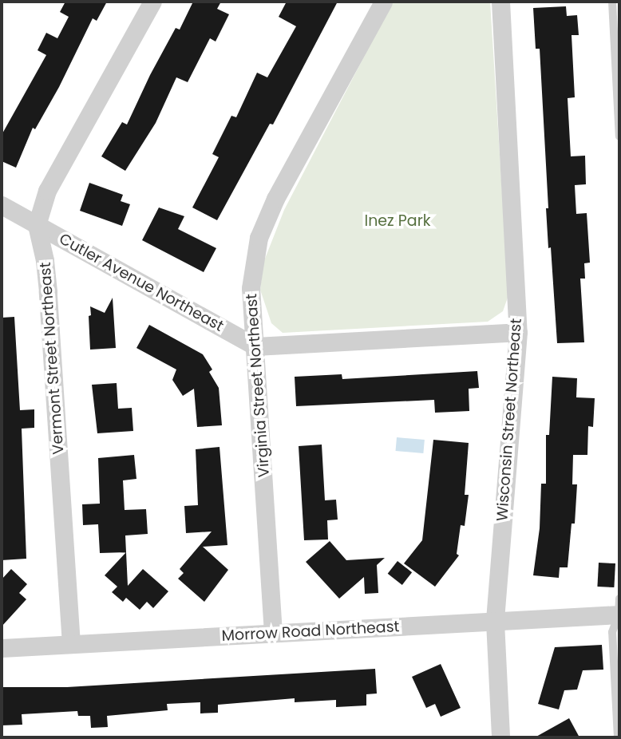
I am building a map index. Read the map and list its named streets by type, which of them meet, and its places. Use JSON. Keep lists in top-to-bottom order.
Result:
{
  "streets": {
    "street": [
      "Cutler Avenue Northeast",
      "Vermont Street Northeast",
      "Virginia Street Northeast",
      "Wisconsin Street Northeast",
      "Morrow Road Northeast"
    ]
  },
  "crossings": [
    ["Cutler Avenue Northeast", "Vermont Street Northeast"],
    ["Cutler Avenue Northeast", "Virginia Street Northeast"],
    ["Vermont Street Northeast", "Morrow Road Northeast"],
    ["Virginia Street Northeast", "Morrow Road Northeast"],
    ["Wisconsin Street Northeast", "Morrow Road Northeast"]
  ],
  "parks": ["Inez Park"]
}
